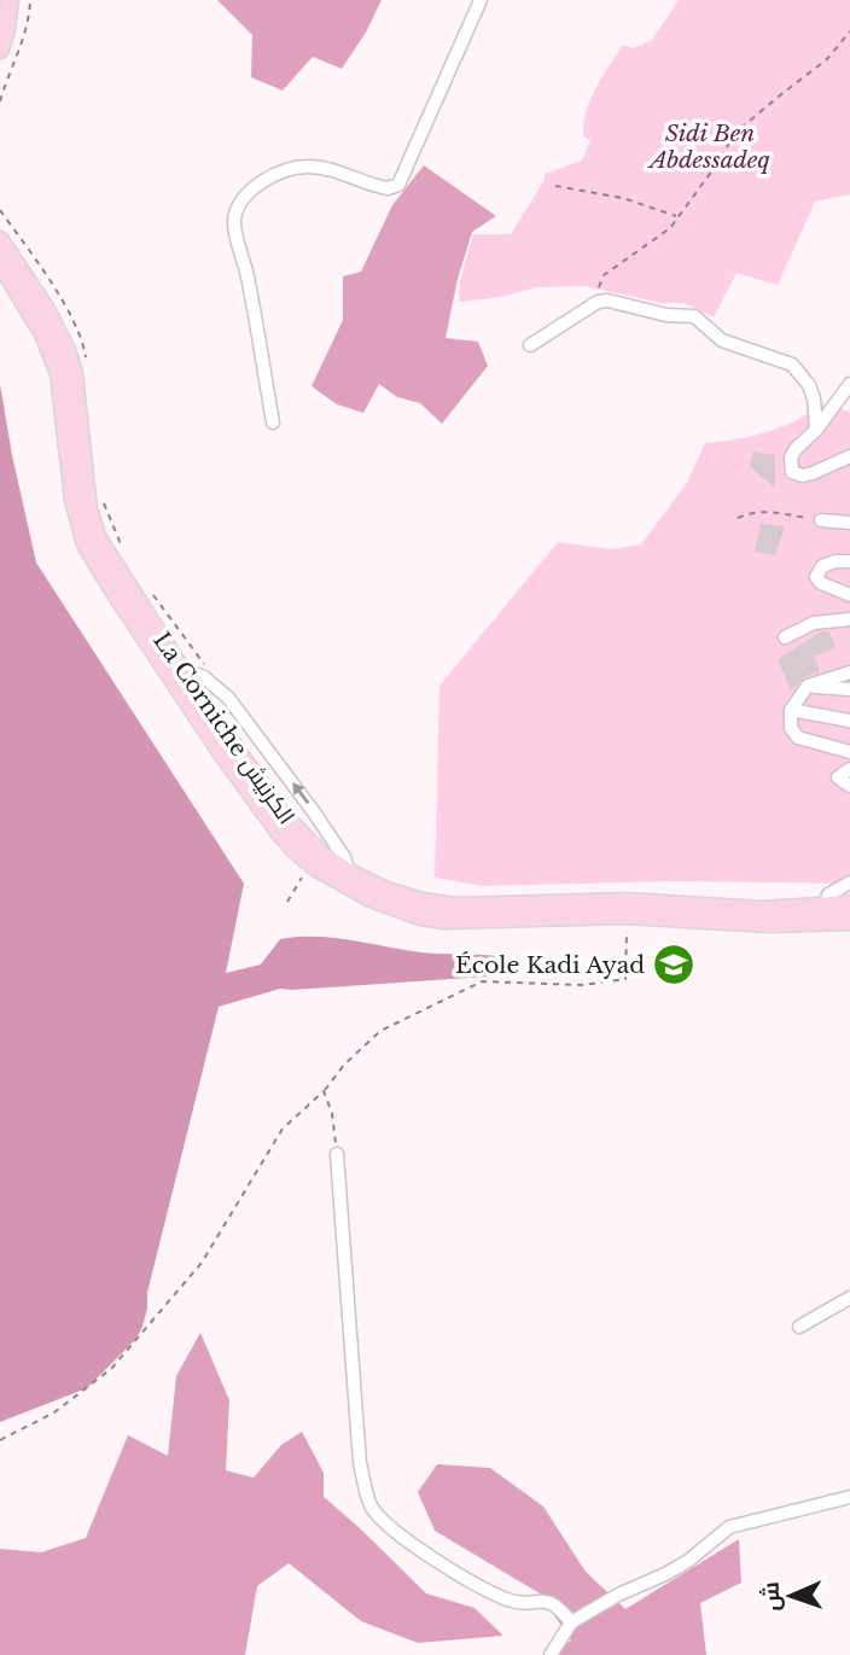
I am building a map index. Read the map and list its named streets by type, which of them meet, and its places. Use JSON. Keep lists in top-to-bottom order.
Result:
{
  "streets": {
    "main road": ["La Corniche الكرنيش"]
  },
  "parks": ["Sidi Ben Abdessadeq"],
  "places": {
    "school or university": ["École Kadi Ayad"]
  },
  "north": "left"
}
